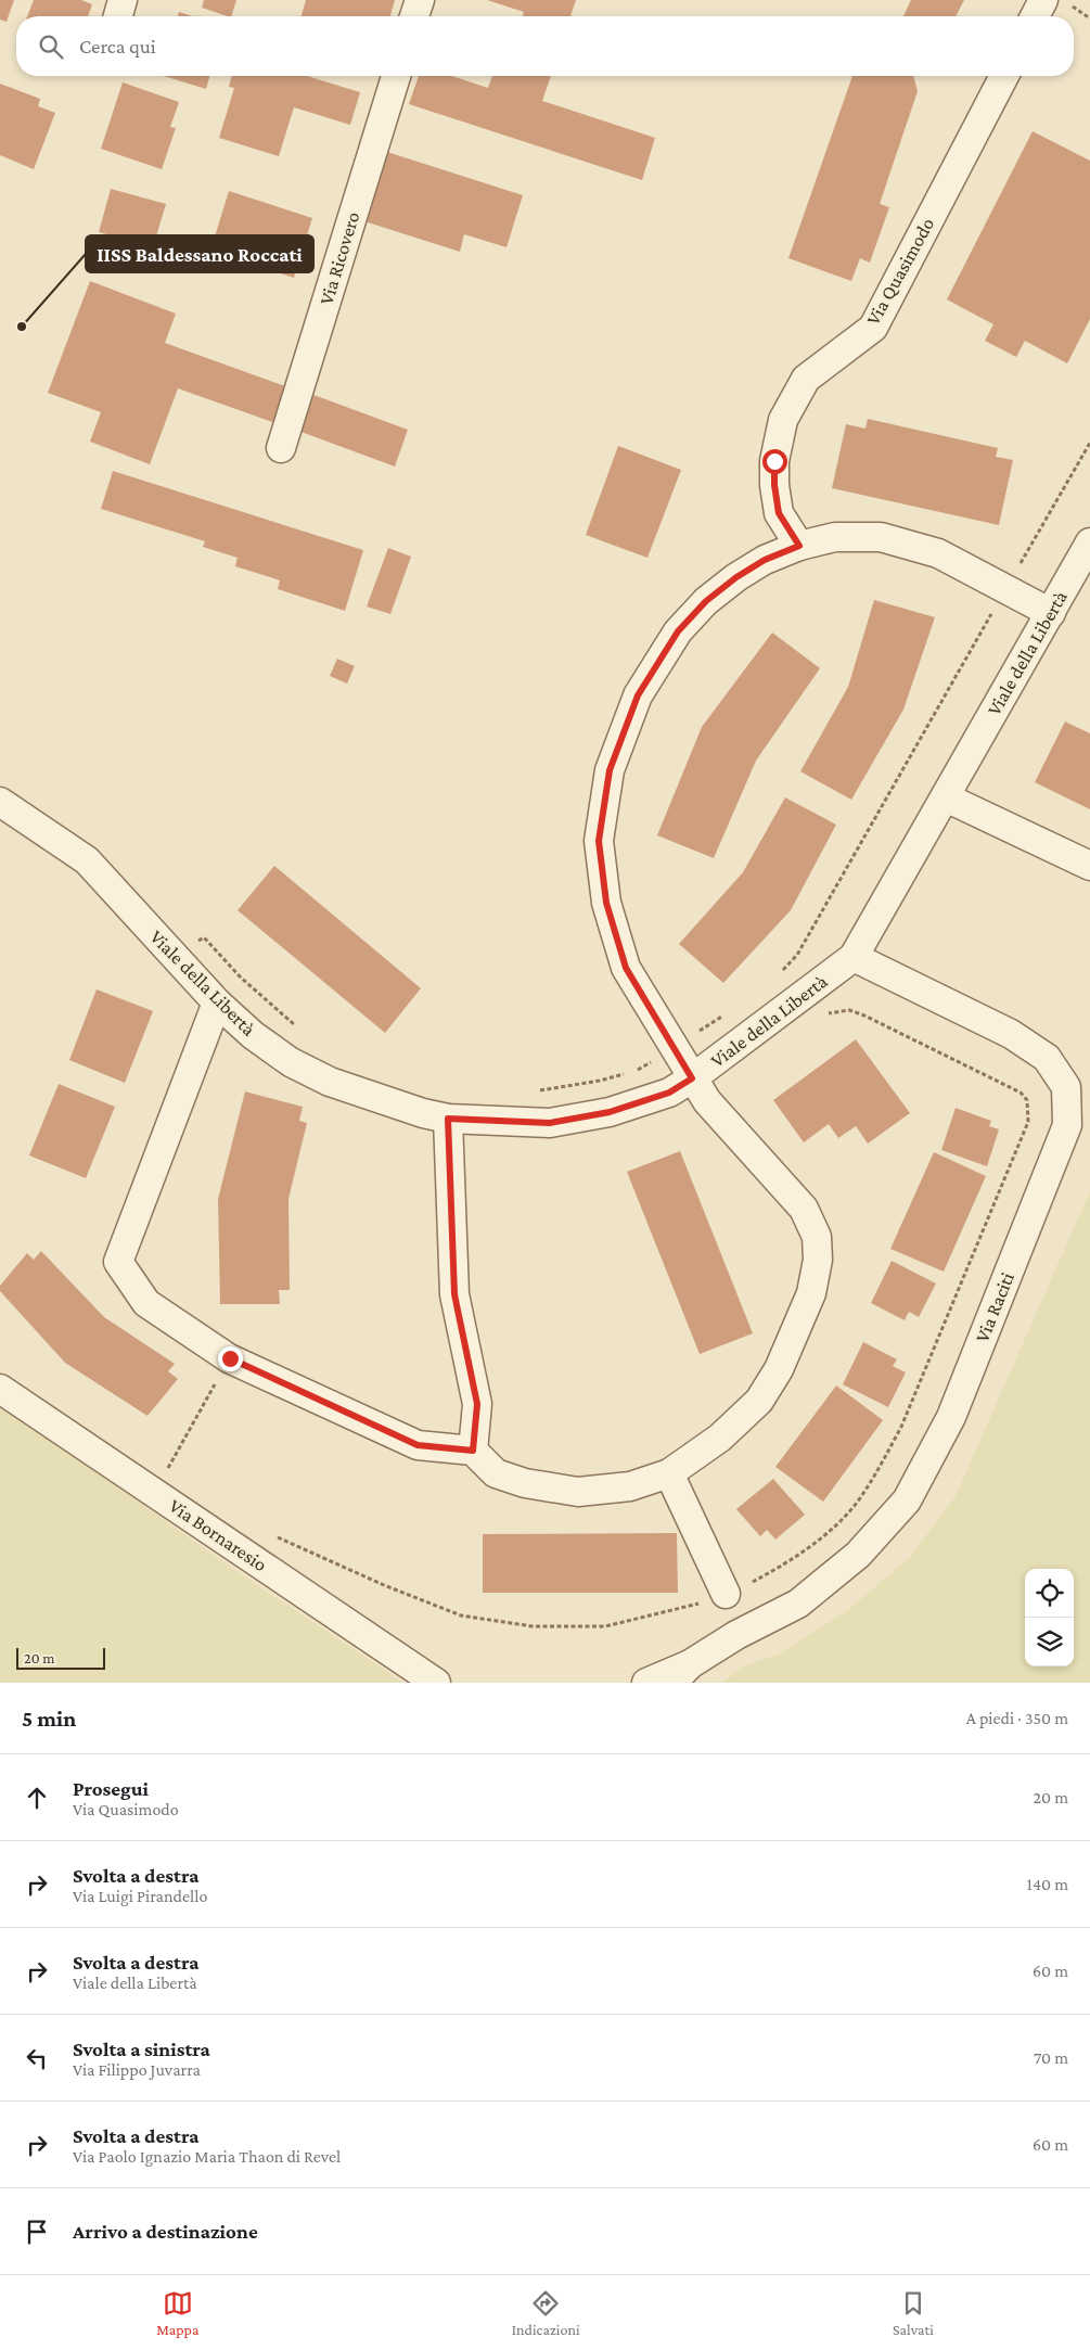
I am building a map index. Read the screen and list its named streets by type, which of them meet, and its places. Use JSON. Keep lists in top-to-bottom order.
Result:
{
  "streets": {
    "street": [
      "Via Ricovero",
      "Via Quasimodo",
      "Viale della Libertà",
      "Via Raciti",
      "Via Bornaresio"
    ]
  },
  "crossings": [
    ["Viale della Libertà", "Via Raciti"]
  ],
  "places": ["IISS Baldessano Roccati"],
  "scale_bar": "20 m",
  "page": {
    "search": "Cerca qui",
    "scale": "20 m",
    "heading": ["5 min", "A piedi · 350 m"],
    "list": [
      ["Prosegui", "Via Quasimodo", "20 m"],
      ["Svolta a destra", "Via Luigi Pirandello", "140 m"],
      ["Svolta a destra", "Viale della Libertà", "60 m"],
      ["Svolta a sinistra", "Via Filippo Juvarra", "70 m"],
      ["Svolta a destra", "Via Paolo Ignazio Maria Thaon di Revel", "60 m"],
      "Arrivo a destinazione"
    ],
    "nav": ["Mappa", "Indicazioni", "Salvati"]
  }
}
